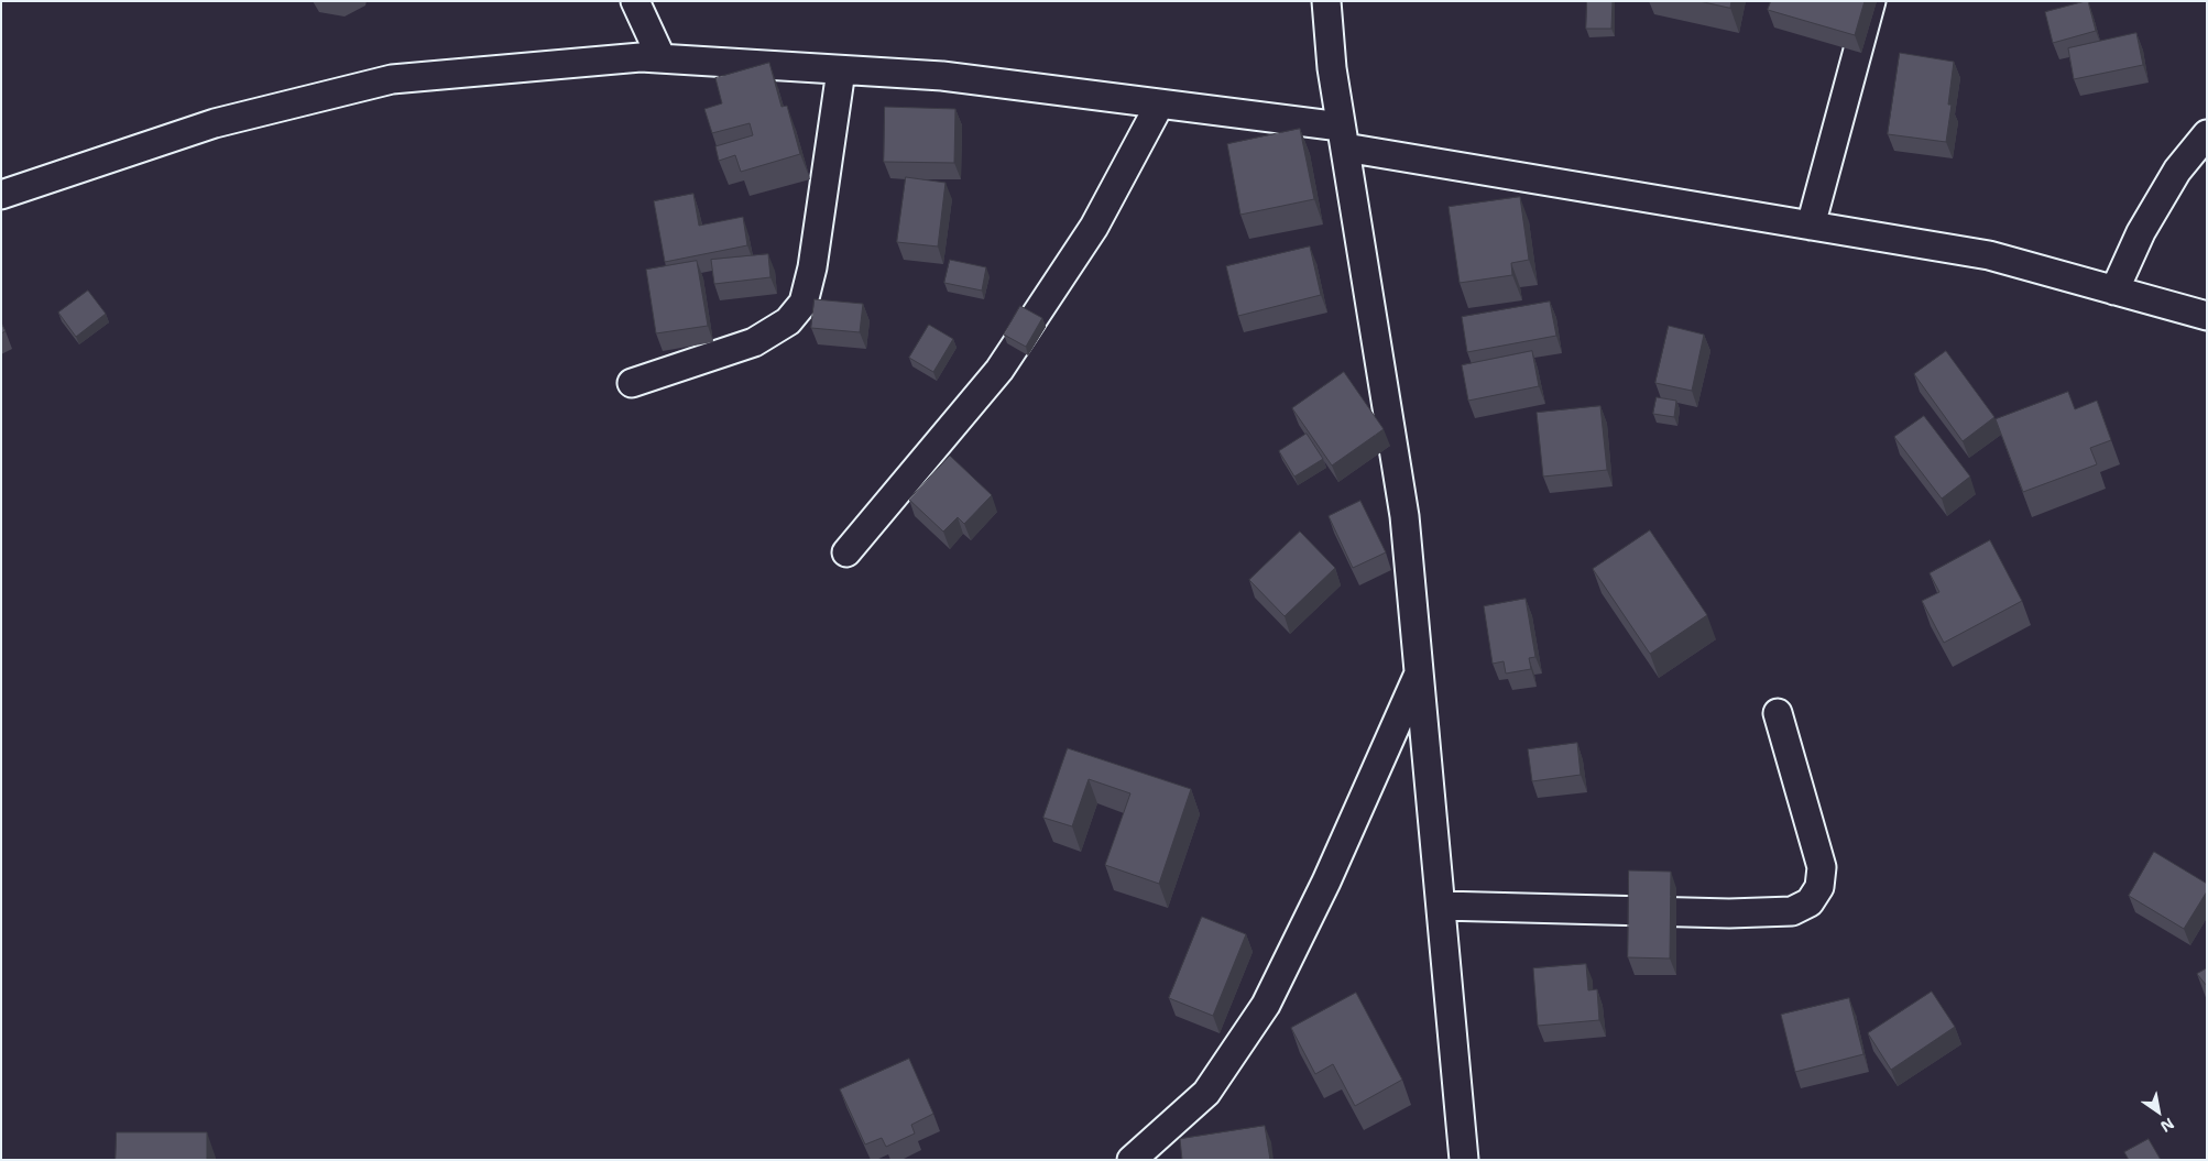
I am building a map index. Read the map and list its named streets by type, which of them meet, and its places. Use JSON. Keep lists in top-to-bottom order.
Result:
{
  "north": "bottom right"
}
